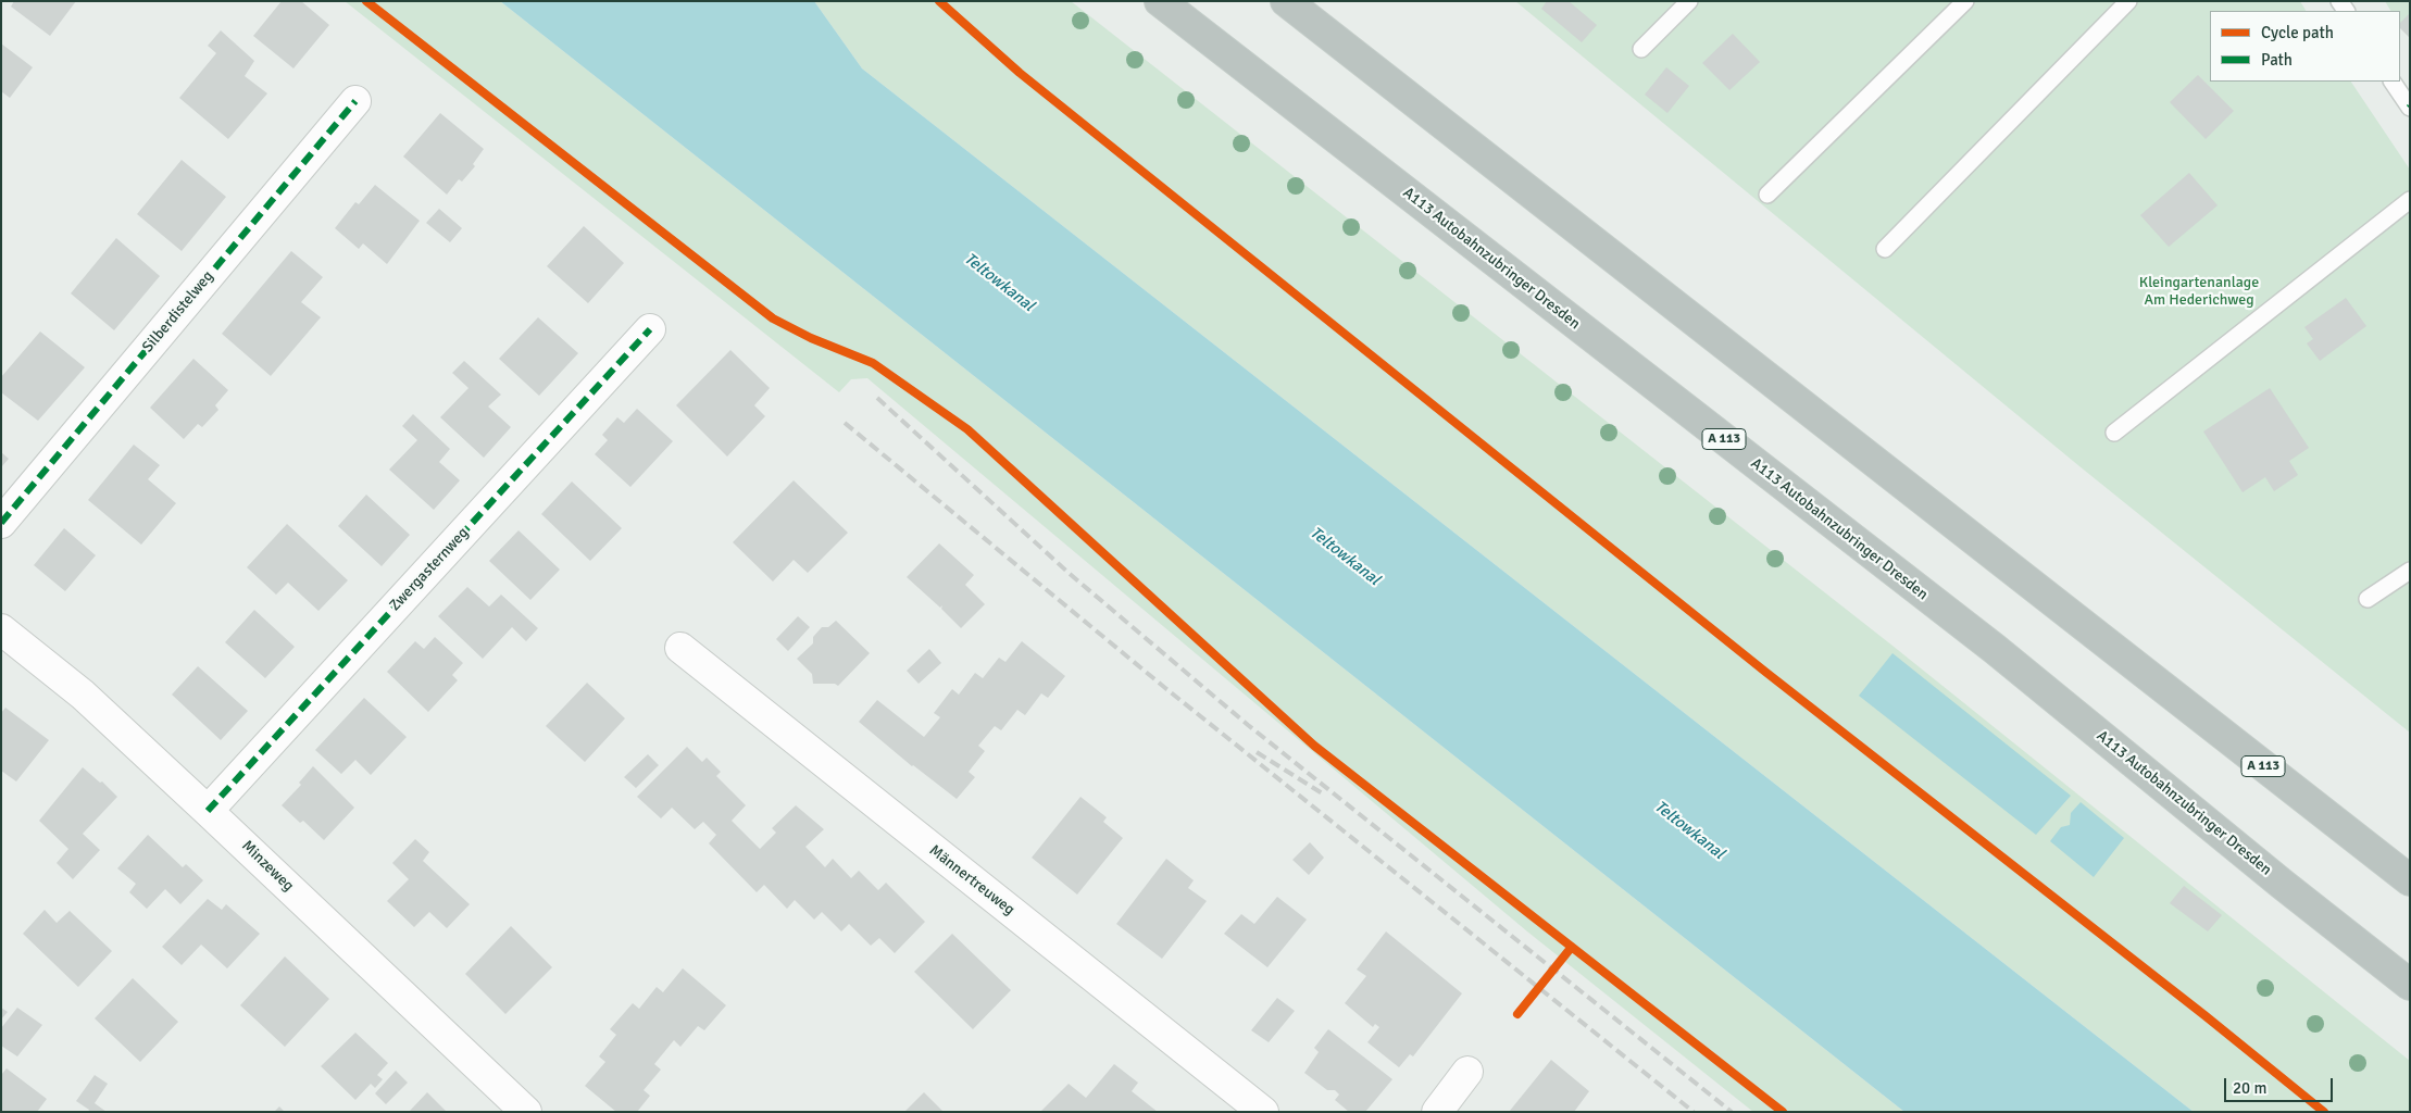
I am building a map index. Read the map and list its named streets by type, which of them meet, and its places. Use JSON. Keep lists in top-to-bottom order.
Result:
{
  "streets": {
    "highway": ["A113 Autobahnzubringer Dresden", "A 113"],
    "street": [
      "Silberdistelweg",
      "Zwergasternweg",
      "Minzeweg",
      "Männertreuweg"
    ]
  },
  "crossings": [
    ["Zwergasternweg", "Minzeweg"]
  ],
  "water": ["Teltowkanal"],
  "parks": ["Kleingartenanlage Am Hederichweg"],
  "legend": ["Cycle path", "Path"],
  "scale_bar": "20 m"
}
